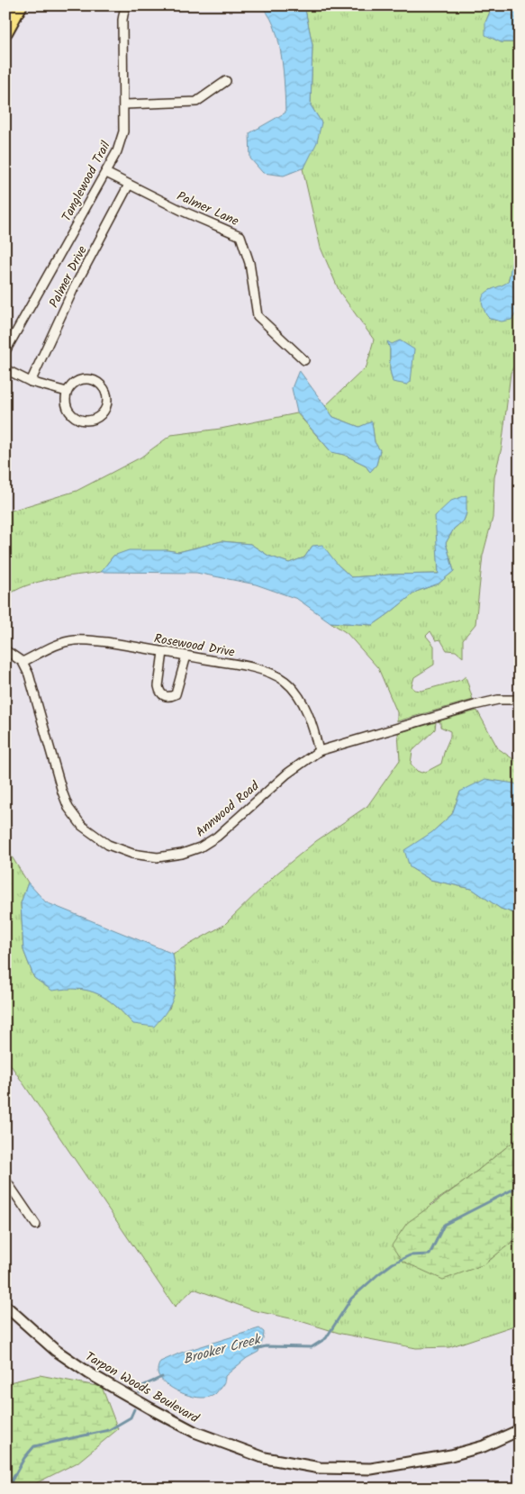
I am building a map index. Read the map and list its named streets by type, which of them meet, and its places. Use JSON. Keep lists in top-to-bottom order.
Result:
{
  "streets": {
    "street": [
      "Tanglewood Trail",
      "Palmer Lane",
      "Palmer Drive",
      "Rosewood Drive",
      "Annwood Road",
      "Tarpon Woods Boulevard"
    ]
  },
  "crossings": [
    ["Tanglewood Trail", "Palmer Lane"],
    ["Palmer Lane", "Palmer Drive"],
    ["Rosewood Drive", "Annwood Road"]
  ],
  "water": ["Brooker Creek"]
}
